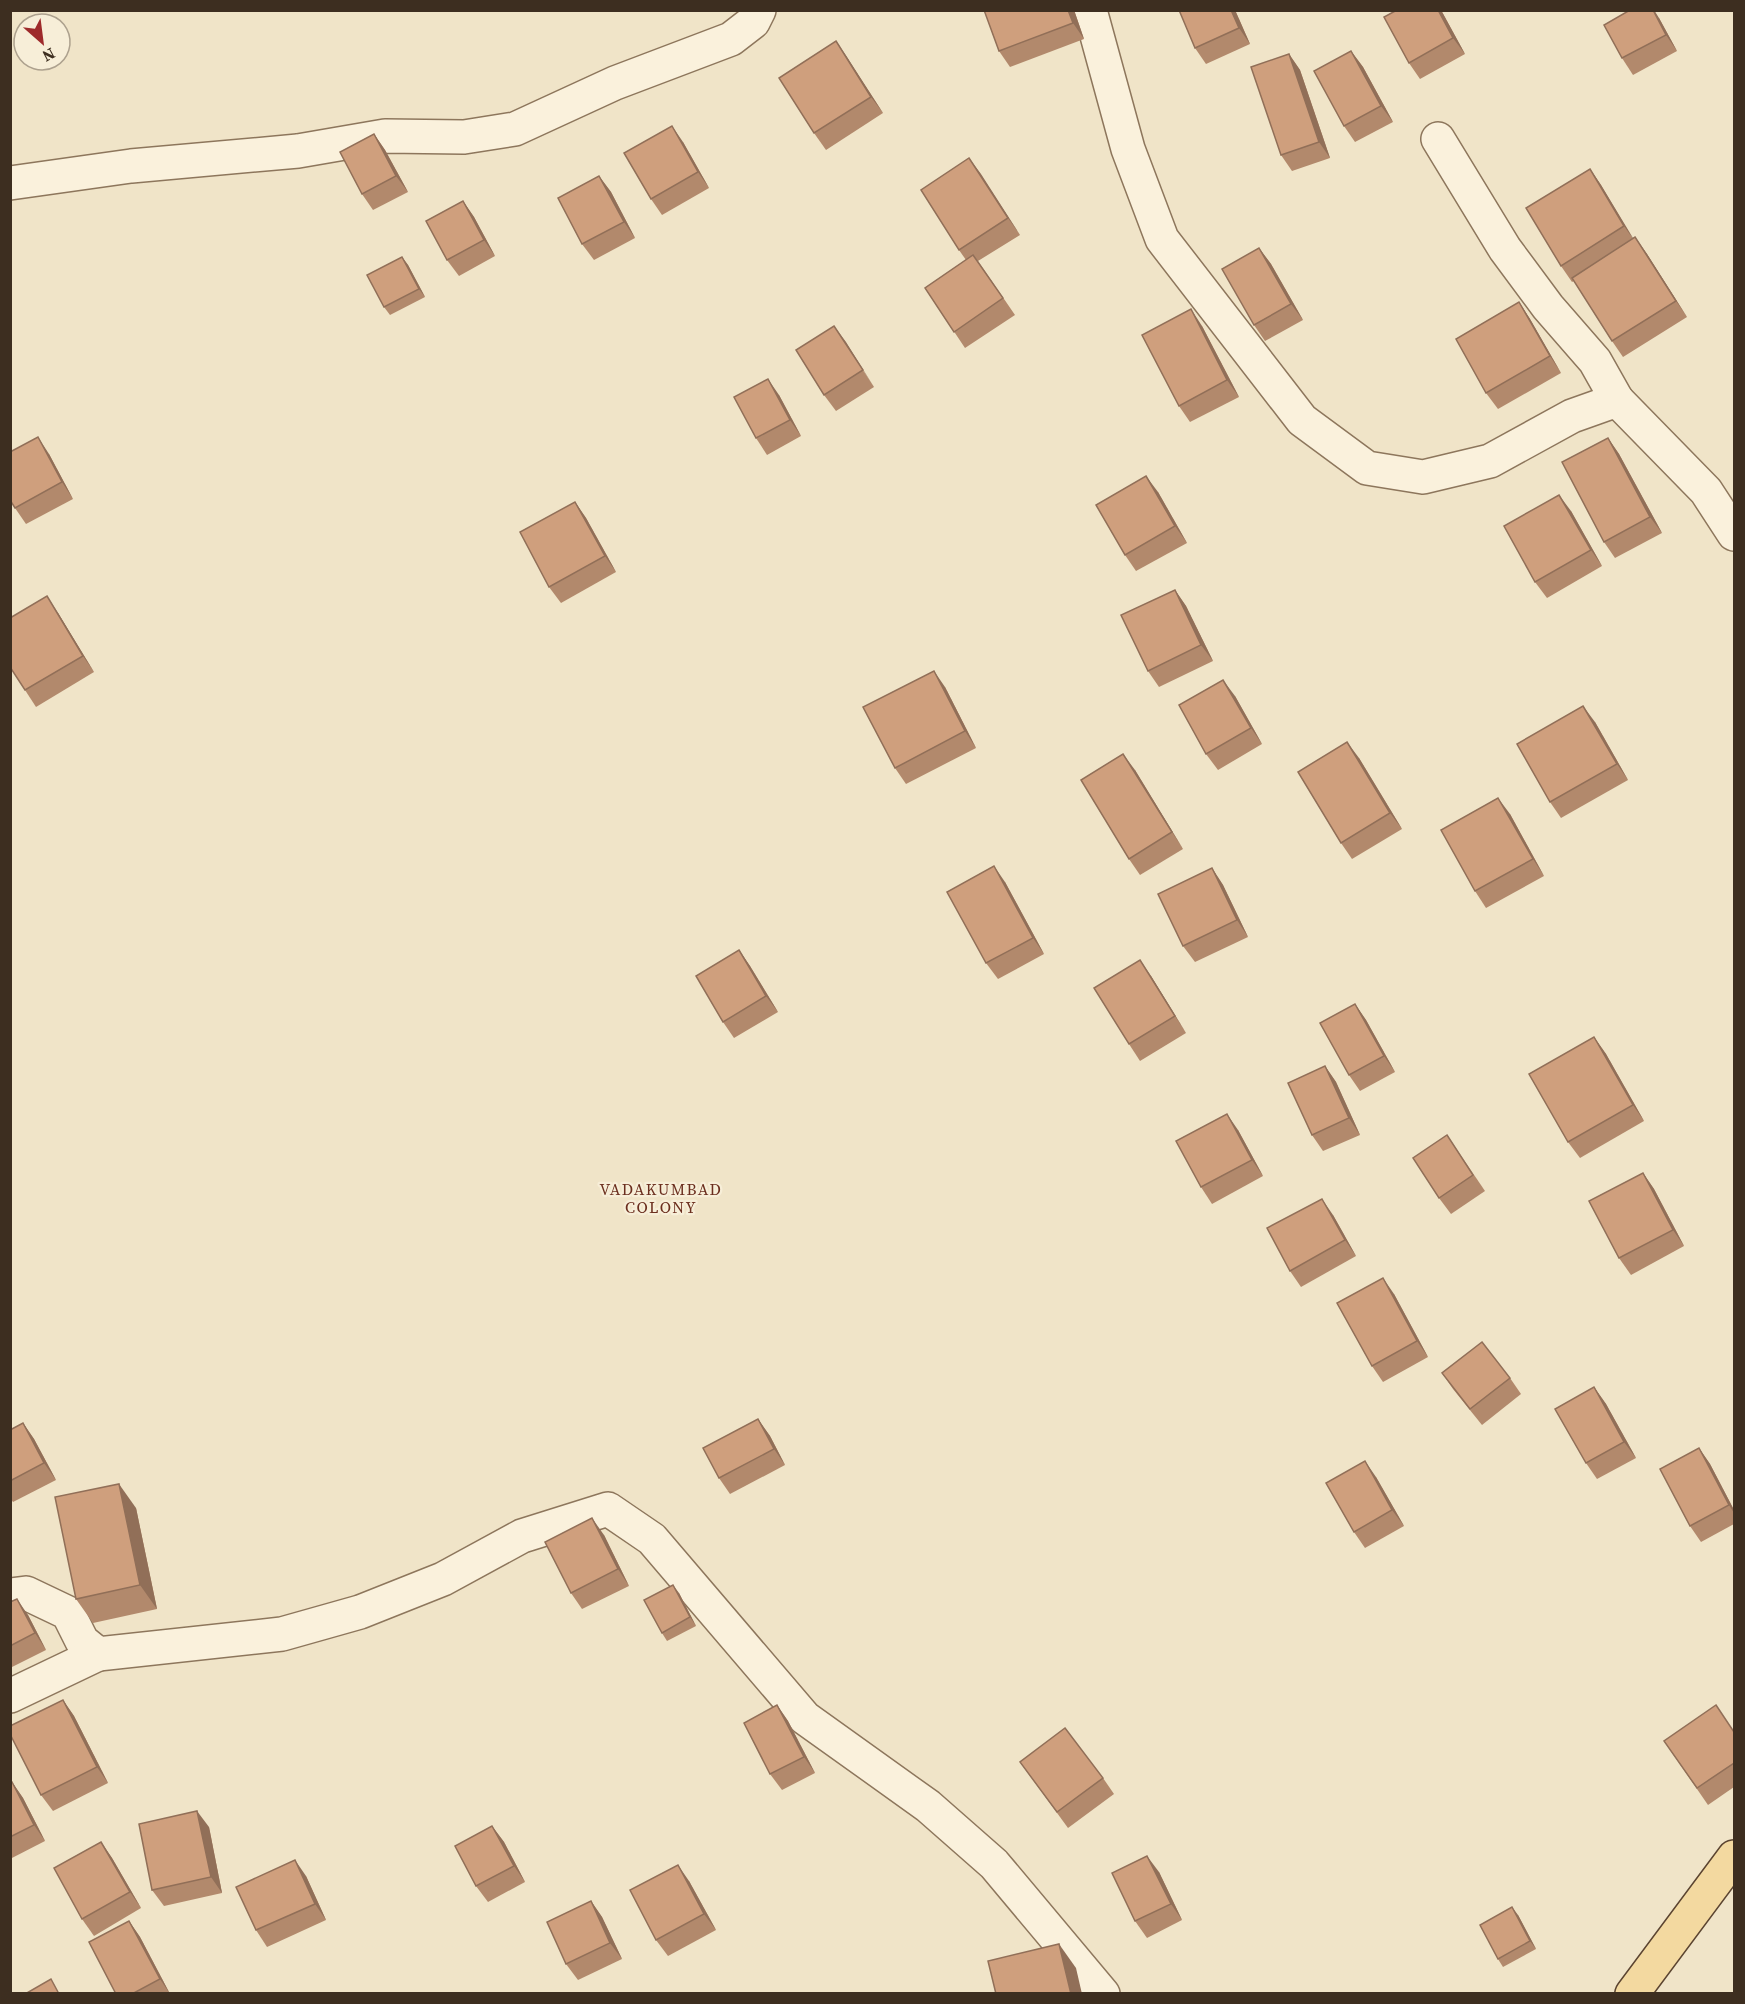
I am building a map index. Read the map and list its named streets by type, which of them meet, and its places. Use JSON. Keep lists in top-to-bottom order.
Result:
{
  "districts": ["VADAKUMBAD COLONY"],
  "north": "bottom right"
}
